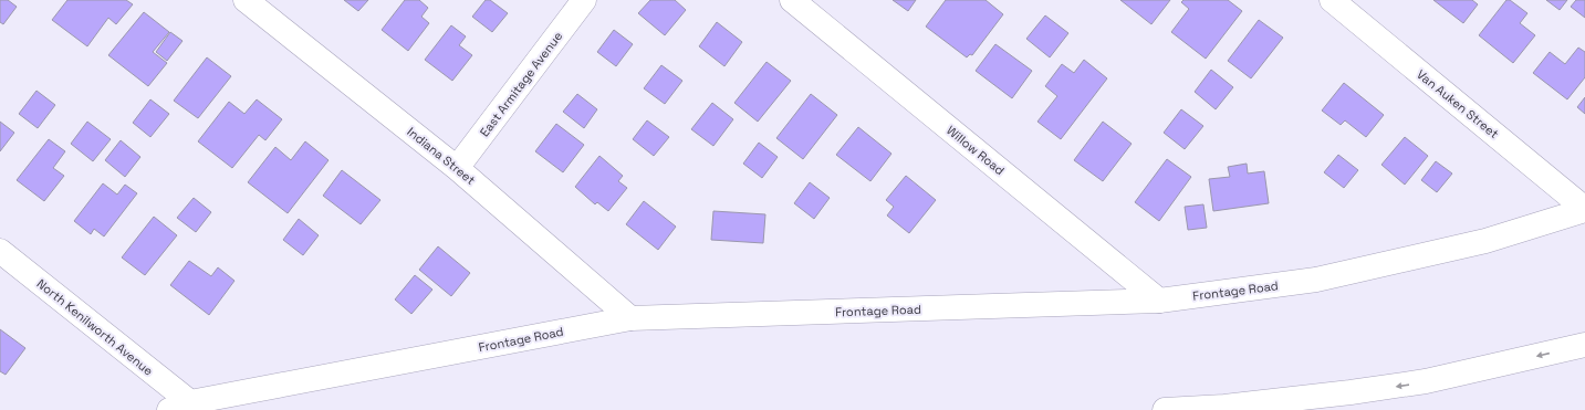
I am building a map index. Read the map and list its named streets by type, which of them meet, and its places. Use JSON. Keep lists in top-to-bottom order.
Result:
{
  "streets": {
    "main road": [
      "East Armitage Avenue",
      "Van Auken Street",
      "Willow Road",
      "Indiana Street",
      "Frontage Road",
      "North Kenilworth Avenue"
    ]
  },
  "crossings": [
    ["East Armitage Avenue", "Indiana Street"],
    ["Van Auken Street", "Frontage Road"],
    ["Willow Road", "Frontage Road"],
    ["Indiana Street", "Frontage Road"],
    ["Frontage Road", "North Kenilworth Avenue"]
  ]
}
